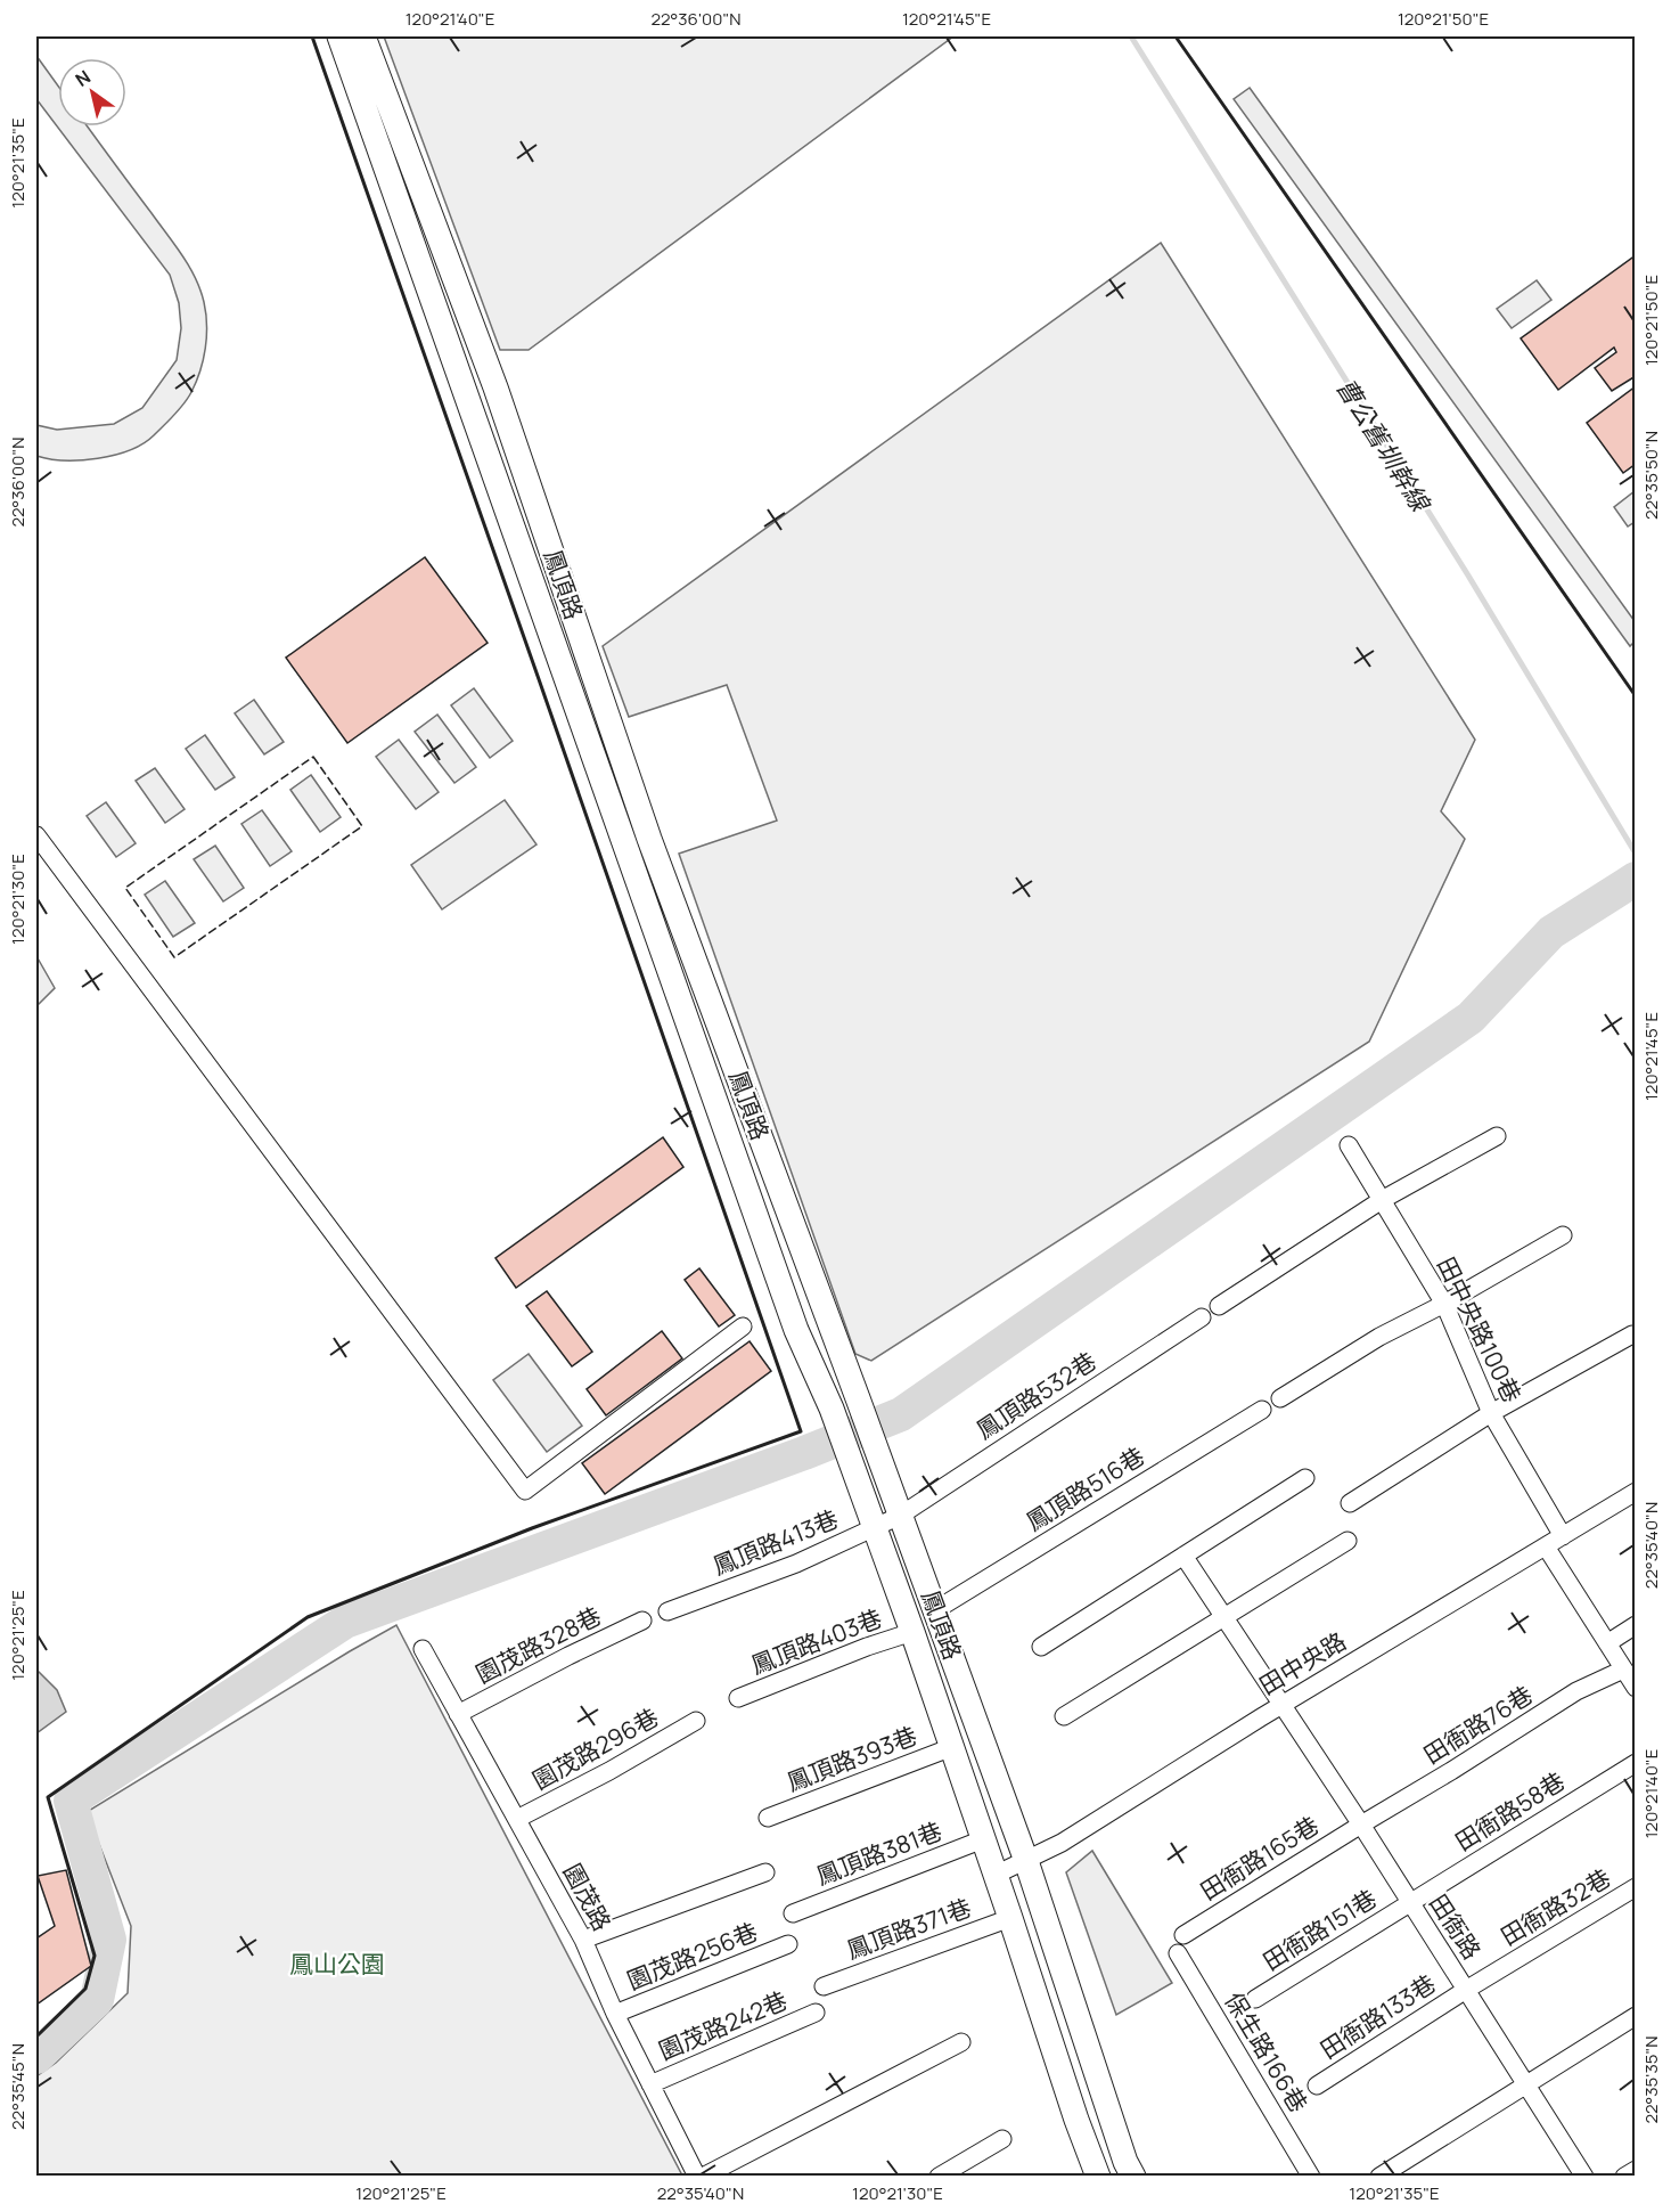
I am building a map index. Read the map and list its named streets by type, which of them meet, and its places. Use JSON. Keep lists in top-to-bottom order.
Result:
{
  "streets": {
    "main road": ["鳳頂路"],
    "street": [
      "田中央路100巷",
      "鳳頂路532巷",
      "鳳頂路516巷",
      "鳳頂路413巷",
      "鳳頂路403巷",
      "園茂路328巷",
      "田中央路",
      "田衙路76巷",
      "園茂路296巷",
      "鳳頂路393巷",
      "田衙路58巷",
      "鳳頂路381巷",
      "田衙路165巷",
      "園茂路",
      "田衙路32巷",
      "田衙路",
      "鳳頂路371巷",
      "田衙路151巷",
      "園茂路256巷",
      "田衙路133巷",
      "園茂路242巷",
      "保生路166巷"
    ]
  },
  "crossings": [
    ["鳳頂路", "鳳頂路532巷"],
    ["鳳頂路", "鳳頂路516巷"],
    ["鳳頂路", "鳳頂路413巷"],
    ["鳳頂路", "鳳頂路403巷"],
    ["鳳頂路", "田中央路"],
    ["鳳頂路", "鳳頂路393巷"],
    ["鳳頂路", "鳳頂路381巷"],
    ["鳳頂路", "鳳頂路371巷"],
    ["田中央路100巷", "田中央路"],
    ["鳳頂路532巷", "鳳頂路413巷"],
    ["園茂路328巷", "園茂路"],
    ["田中央路", "田衙路"],
    ["田衙路76巷", "田衙路165巷"],
    ["田衙路76巷", "田衙路"],
    ["園茂路296巷", "園茂路"],
    ["田衙路58巷", "田衙路"],
    ["田衙路58巷", "田衙路151巷"],
    ["田衙路165巷", "田衙路"],
    ["園茂路", "園茂路256巷"],
    ["園茂路", "園茂路242巷"],
    ["田衙路32巷", "田衙路"],
    ["田衙路32巷", "田衙路133巷"],
    ["田衙路", "田衙路151巷"],
    ["田衙路", "田衙路133巷"]
  ],
  "water": ["曹公舊圳幹線"],
  "parks": ["鳳山公園"],
  "north": "top left",
  "coordinates": [
    "120°21'40\"E",
    "22°36'00\"N",
    "120°21'45\"E",
    "120°21'50\"E",
    "120°21'35\"E",
    "22°35'50\"N",
    "120°21'30\"E",
    "22°35'40\"N",
    "120°21'25\"E",
    "22°35'35\"N",
    "22°35'45\"N"
  ]
}
